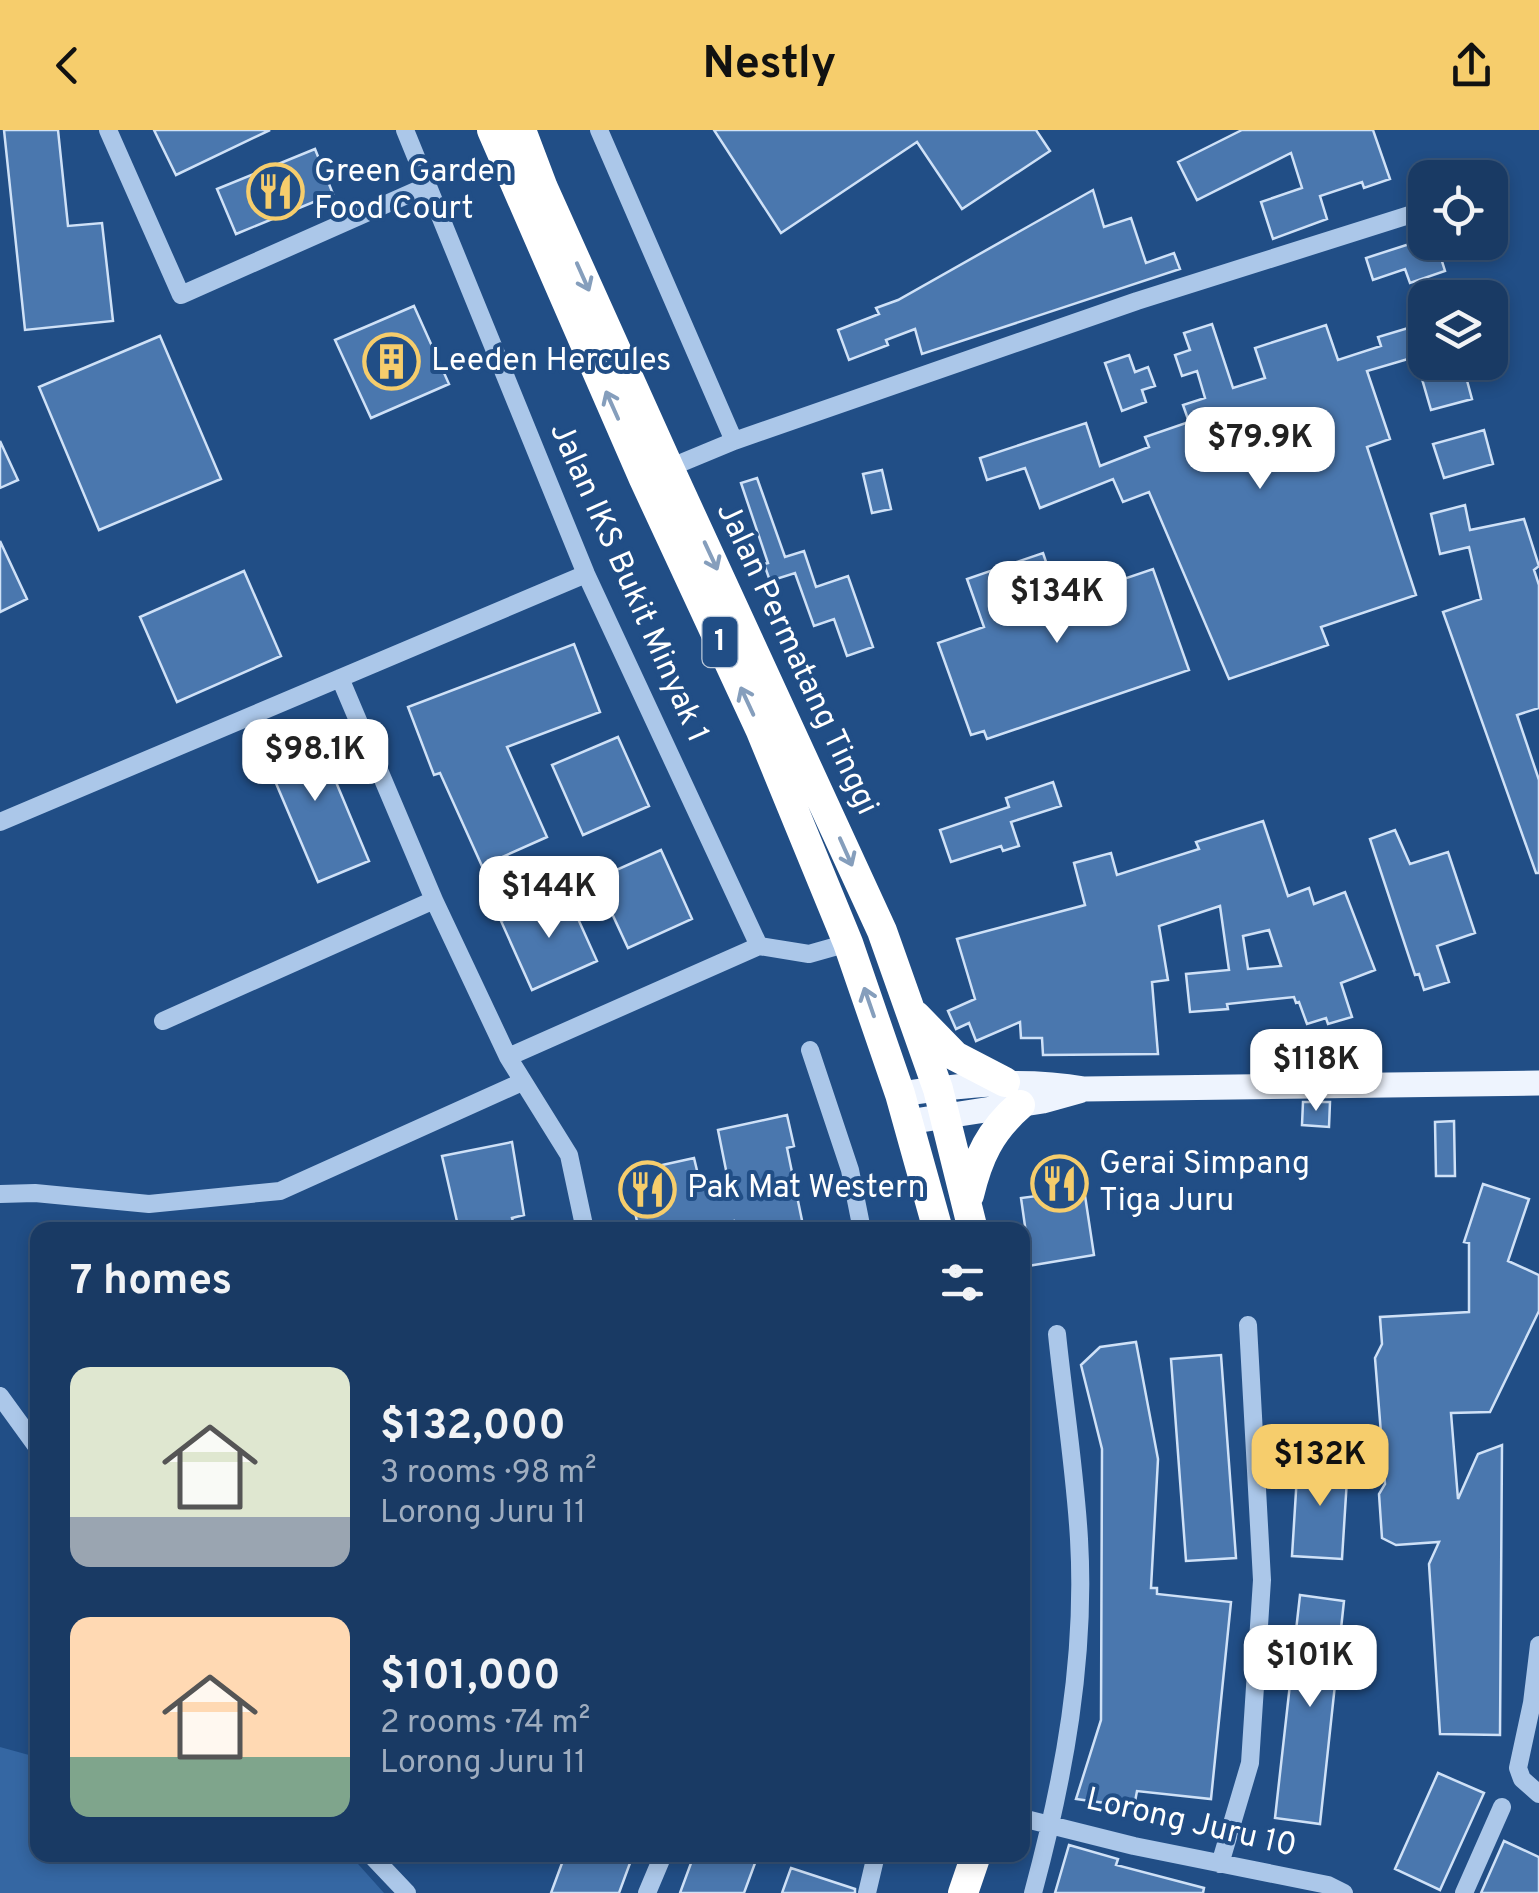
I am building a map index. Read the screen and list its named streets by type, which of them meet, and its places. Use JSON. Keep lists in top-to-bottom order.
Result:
{
  "streets": {
    "highway": ["1", "Jalan Permatang Tinggi"],
    "street": ["Jalan IKS Bukit Minyak 1", "Lorong Juru 10"]
  },
  "places": {
    "restaurant": ["Green Garden Food Court", "Gerai Simpang Tiga Juru", "Pak Mat Western"],
    "building": ["Leeden Hercules"]
  },
  "page": {
    "header": "Nestly",
    "price": [
      "$79.9K",
      "$134K",
      "$98.1K",
      "$144K",
      "$118K",
      "$132K",
      "$101K"
    ],
    "heading": "7 homes",
    "list": [
      {
        "name": "$132,000",
        "note": "3 rooms · 98 m² · Lorong Juru 11"
      },
      {
        "name": "$101,000",
        "note": "2 rooms · 74 m² · Lorong Juru 11"
      }
    ]
  }
}
